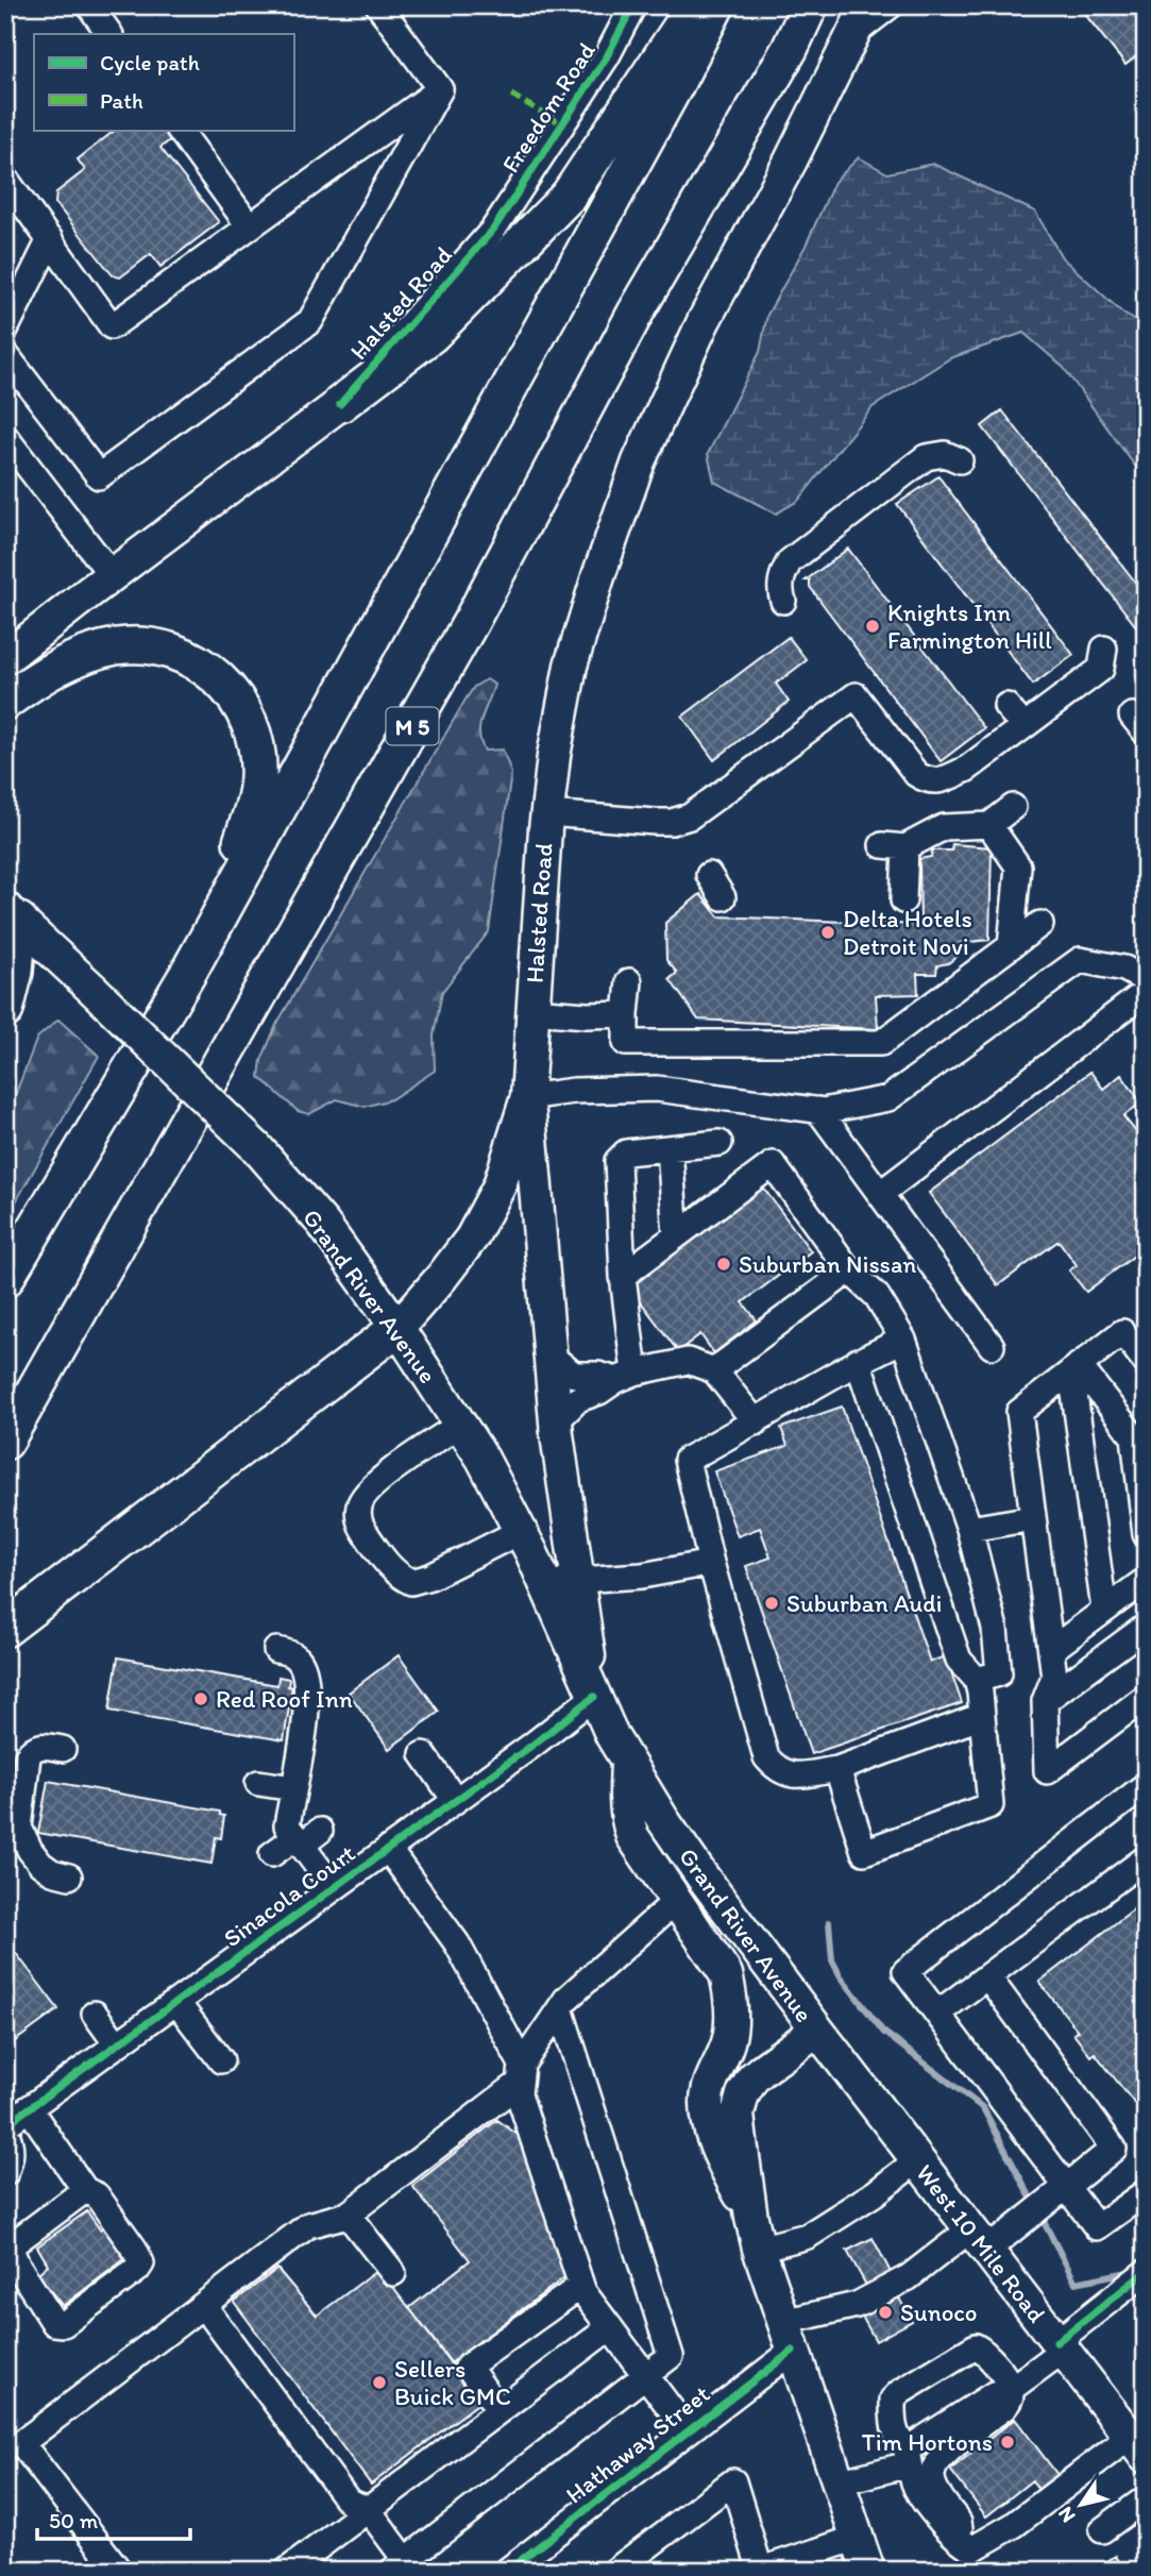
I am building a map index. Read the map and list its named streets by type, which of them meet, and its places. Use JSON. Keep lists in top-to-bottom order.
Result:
{
  "streets": {
    "highway": ["M 5"],
    "main road": ["Halsted Road", "Grand River Avenue", "West 10 Mile Road"],
    "street": ["Freedom Road", "Sinacola Court", "Hathaway Street"]
  },
  "crossings": [
    ["Freedom Road", "Halsted Road"],
    ["Halsted Road", "Grand River Avenue"],
    ["Grand River Avenue", "Sinacola Court"],
    ["Grand River Avenue", "West 10 Mile Road"],
    ["Grand River Avenue", "Hathaway Street"]
  ],
  "places": [
    "Knights Inn Farmington Hill",
    "Delta Hotels Detroit Novi",
    "Suburban Nissan",
    "Suburban Audi",
    "Red Roof Inn",
    "Sunoco",
    "Sellers Buick GMC",
    "Tim Hortons"
  ],
  "legend": ["Cycle path", "Path"],
  "scale_bar": "50 m",
  "north": "bottom left"
}
